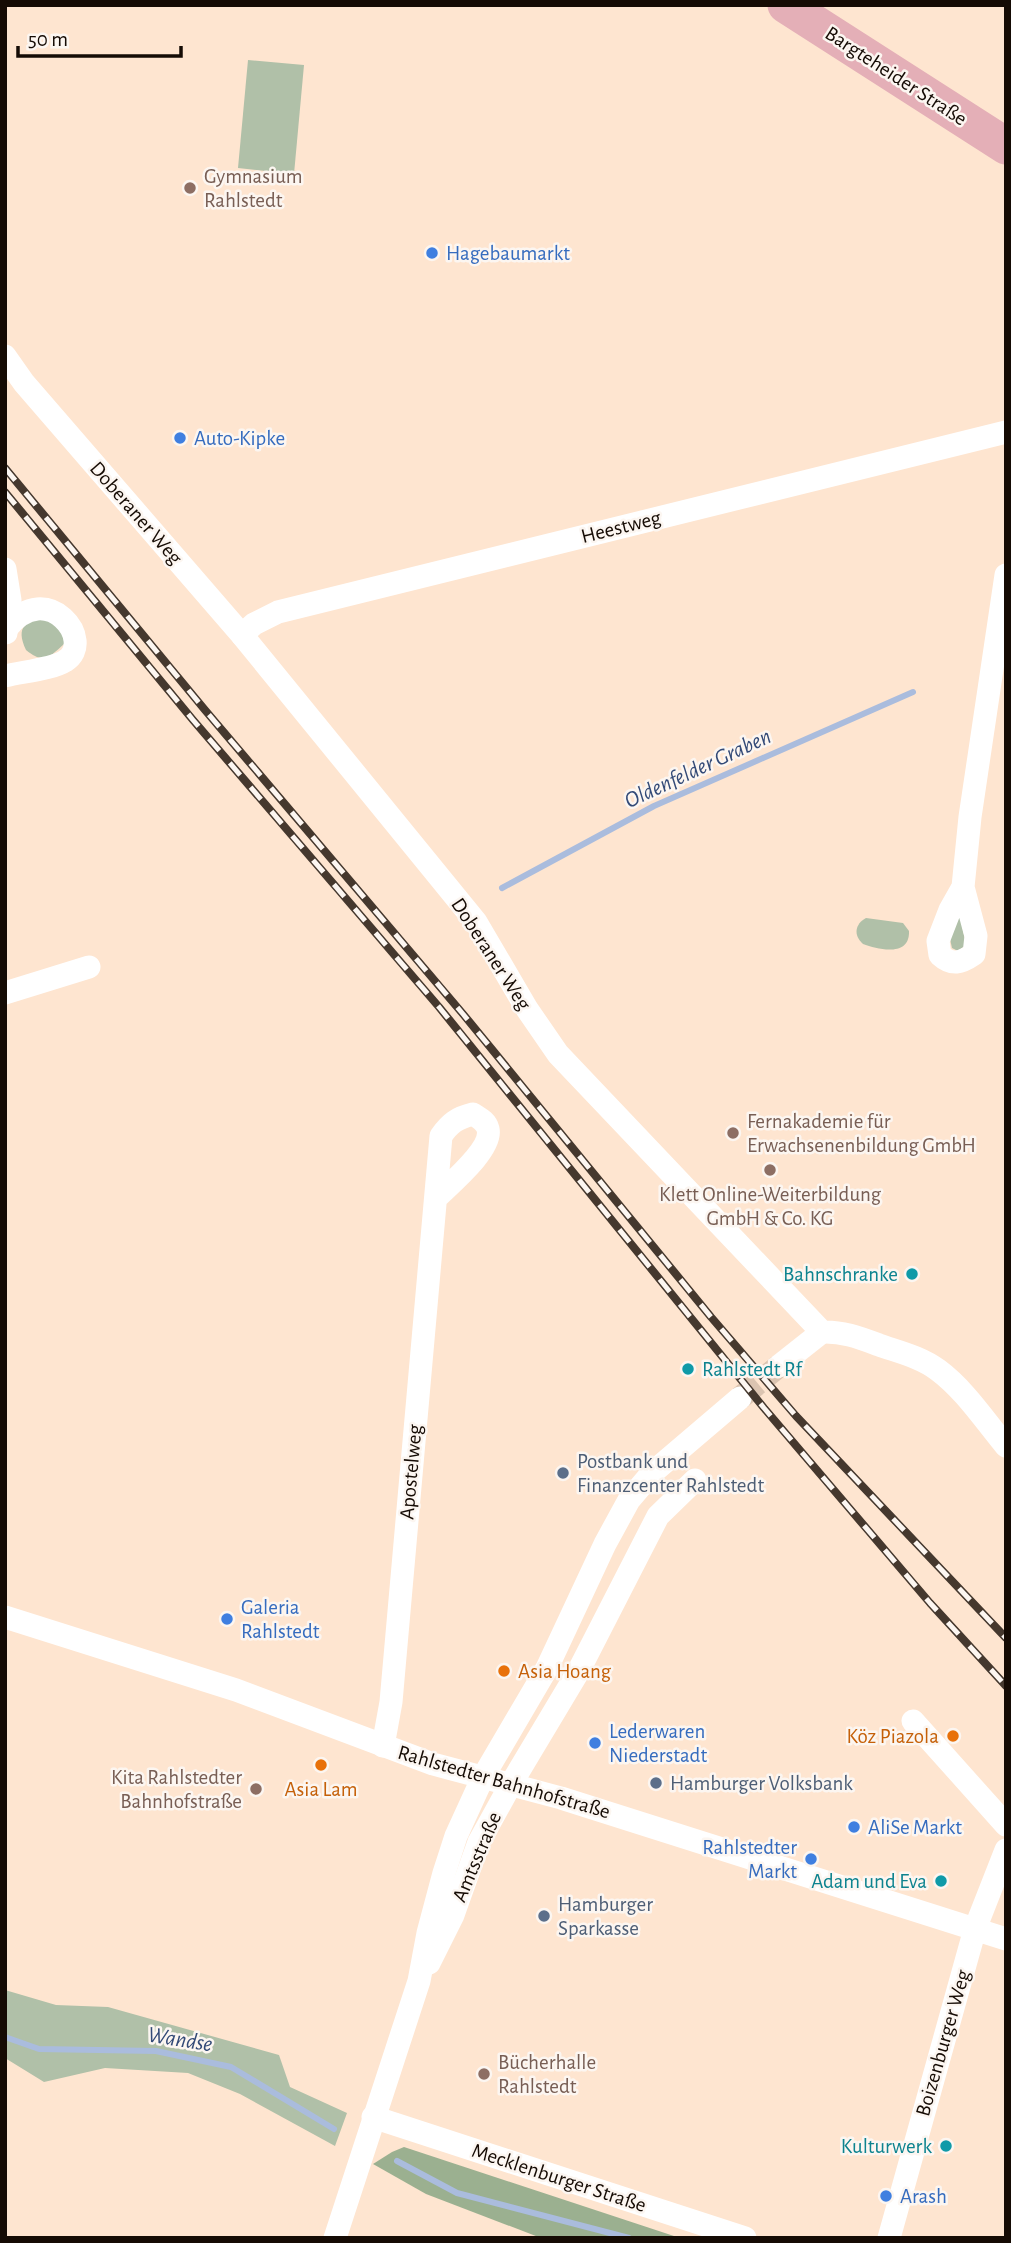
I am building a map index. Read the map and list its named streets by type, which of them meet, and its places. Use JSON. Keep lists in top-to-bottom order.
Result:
{
  "streets": {
    "main road": ["Bargteheider Straße"],
    "street": [
      "Doberaner Weg",
      "Heestweg",
      "Apostelweg",
      "Rahlstedter Bahnhofstraße",
      "Amtsstraße",
      "Boizenburger Weg",
      "Mecklenburger Straße"
    ]
  },
  "crossings": [
    ["Doberaner Weg", "Heestweg"],
    ["Apostelweg", "Rahlstedter Bahnhofstraße"],
    ["Rahlstedter Bahnhofstraße", "Amtsstraße"],
    ["Rahlstedter Bahnhofstraße", "Boizenburger Weg"],
    ["Amtsstraße", "Mecklenburger Straße"]
  ],
  "water": ["Oldenfelder Graben", "Wandse"],
  "places": [
    "Gymnasium Rahlstedt",
    "Hagebaumarkt",
    "Auto-Kipke",
    "Fernakademie für Erwachsenenbildung GmbH",
    "Klett Online-Weiterbildung GmbH & Co. KG",
    "Bahnschranke",
    "Rahlstedt Rf",
    "Postbank und Finanzcenter Rahlstedt",
    "Galeria Rahlstedt",
    "Asia Hoang",
    "Köz Piazola",
    "Lederwaren Niederstadt",
    "Asia Lam",
    "Hamburger Volksbank",
    "Kita Rahlstedter Bahnhofstraße",
    "AliSe Markt",
    "Rahlstedter Markt",
    "Adam und Eva",
    "Hamburger Sparkasse",
    "Bücherhalle Rahlstedt",
    "Kulturwerk",
    "Arash"
  ],
  "scale_bar": "50 m"
}
